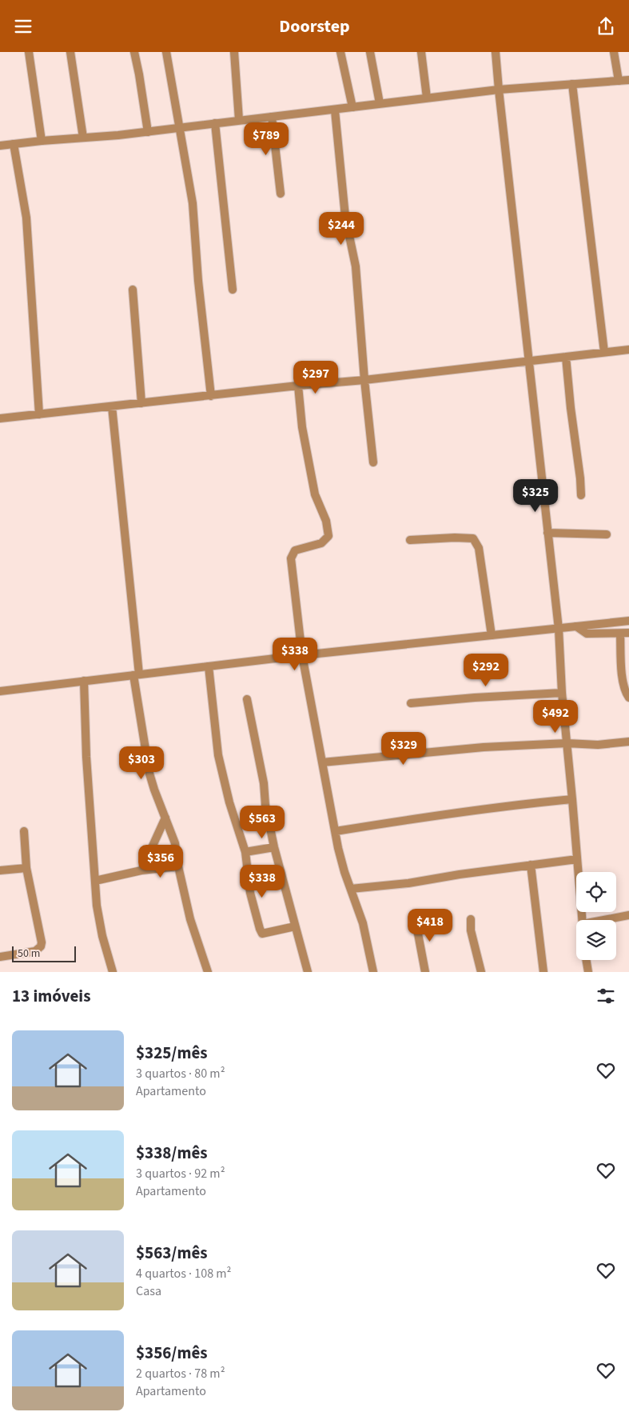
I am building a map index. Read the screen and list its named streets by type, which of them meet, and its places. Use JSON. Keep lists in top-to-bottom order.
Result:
{
  "scale_bar": "50 m",
  "page": {
    "header": "Doorstep",
    "price": [
      "$789",
      "$244",
      "$297",
      "$325",
      "$338",
      "$292",
      "$492",
      "$329",
      "$303",
      "$563",
      "$356",
      "$338",
      "$418"
    ],
    "scale": "50 m",
    "heading": "13 imóveis",
    "list": [
      {
        "name": "$325/mês",
        "note": "3 quartos · 80 m² · Apartamento"
      },
      {
        "name": "$338/mês",
        "note": "3 quartos · 92 m² · Apartamento"
      },
      {
        "name": "$563/mês",
        "note": "4 quartos · 108 m² · Casa"
      },
      {
        "name": "$356/mês",
        "note": "2 quartos · 78 m² · Apartamento"
      }
    ]
  }
}
